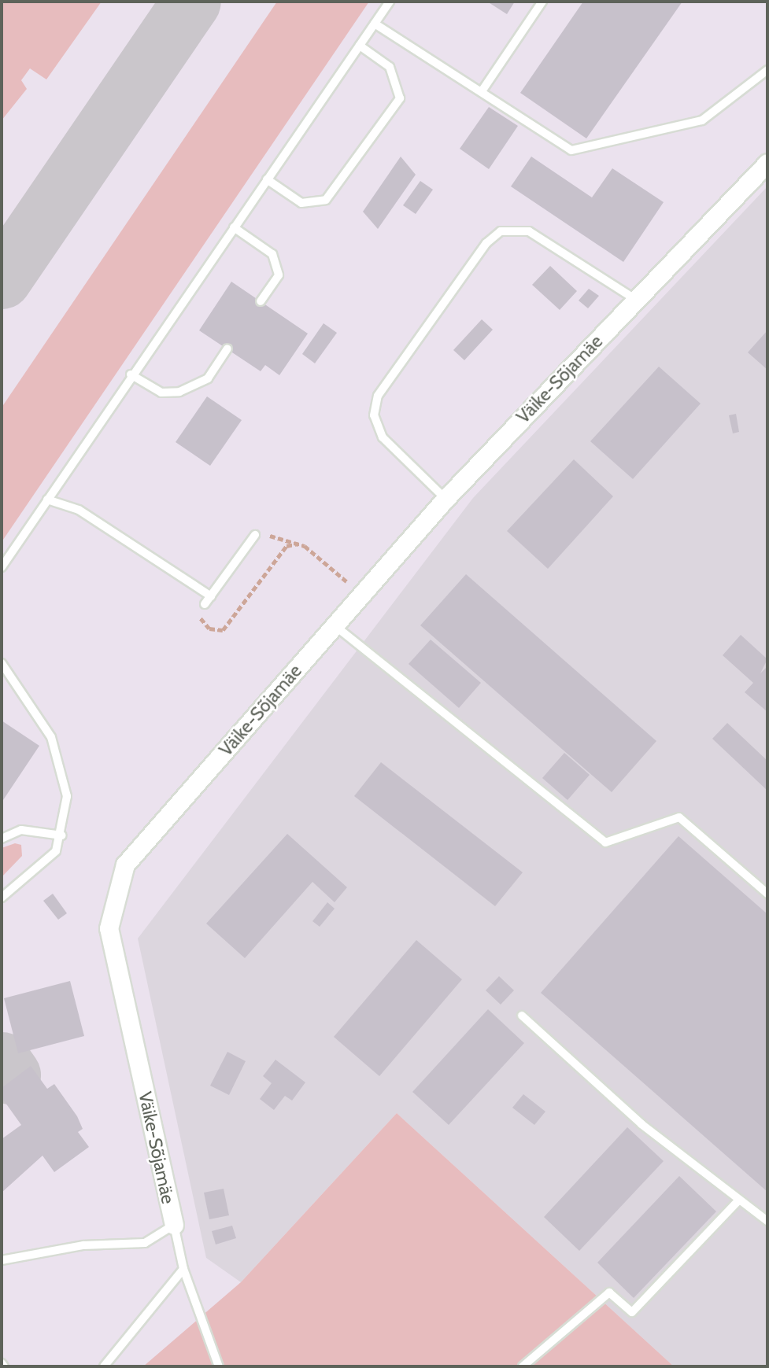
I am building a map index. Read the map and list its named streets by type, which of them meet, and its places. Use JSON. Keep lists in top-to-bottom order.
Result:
{
  "streets": {
    "street": ["Väike-Sõjamäe"]
  }
}
